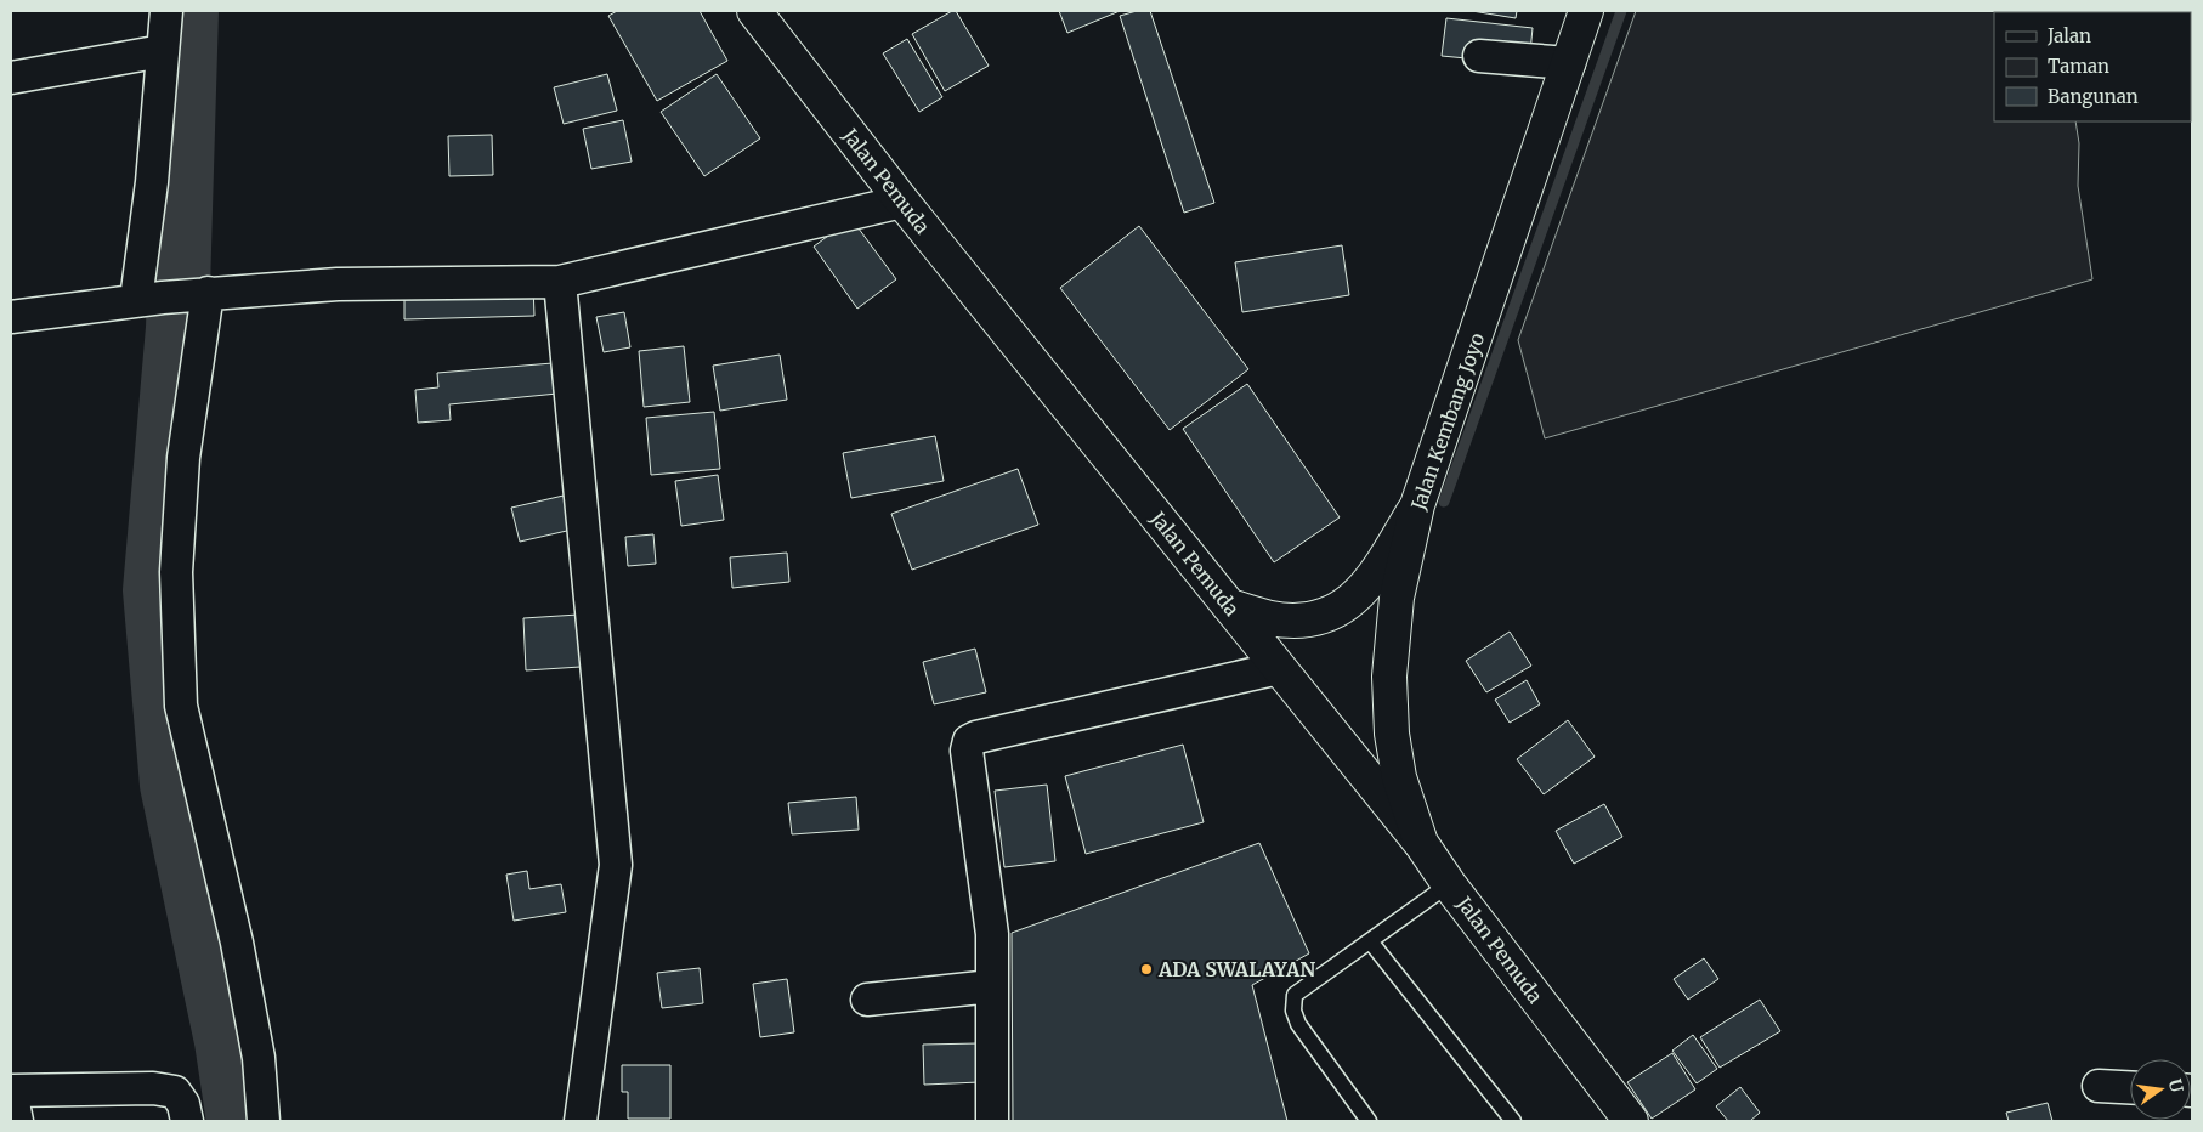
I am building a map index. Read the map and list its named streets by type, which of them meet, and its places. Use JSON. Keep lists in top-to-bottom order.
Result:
{
  "streets": {
    "main road": ["Jalan Pemuda", "Jalan Kembang Joyo"]
  },
  "crossings": [
    ["Jalan Pemuda", "Jalan Kembang Joyo"]
  ],
  "places": ["ADA SWALAYAN"],
  "legend": ["Jalan", "Taman", "Bangunan"],
  "north": "right"
}
